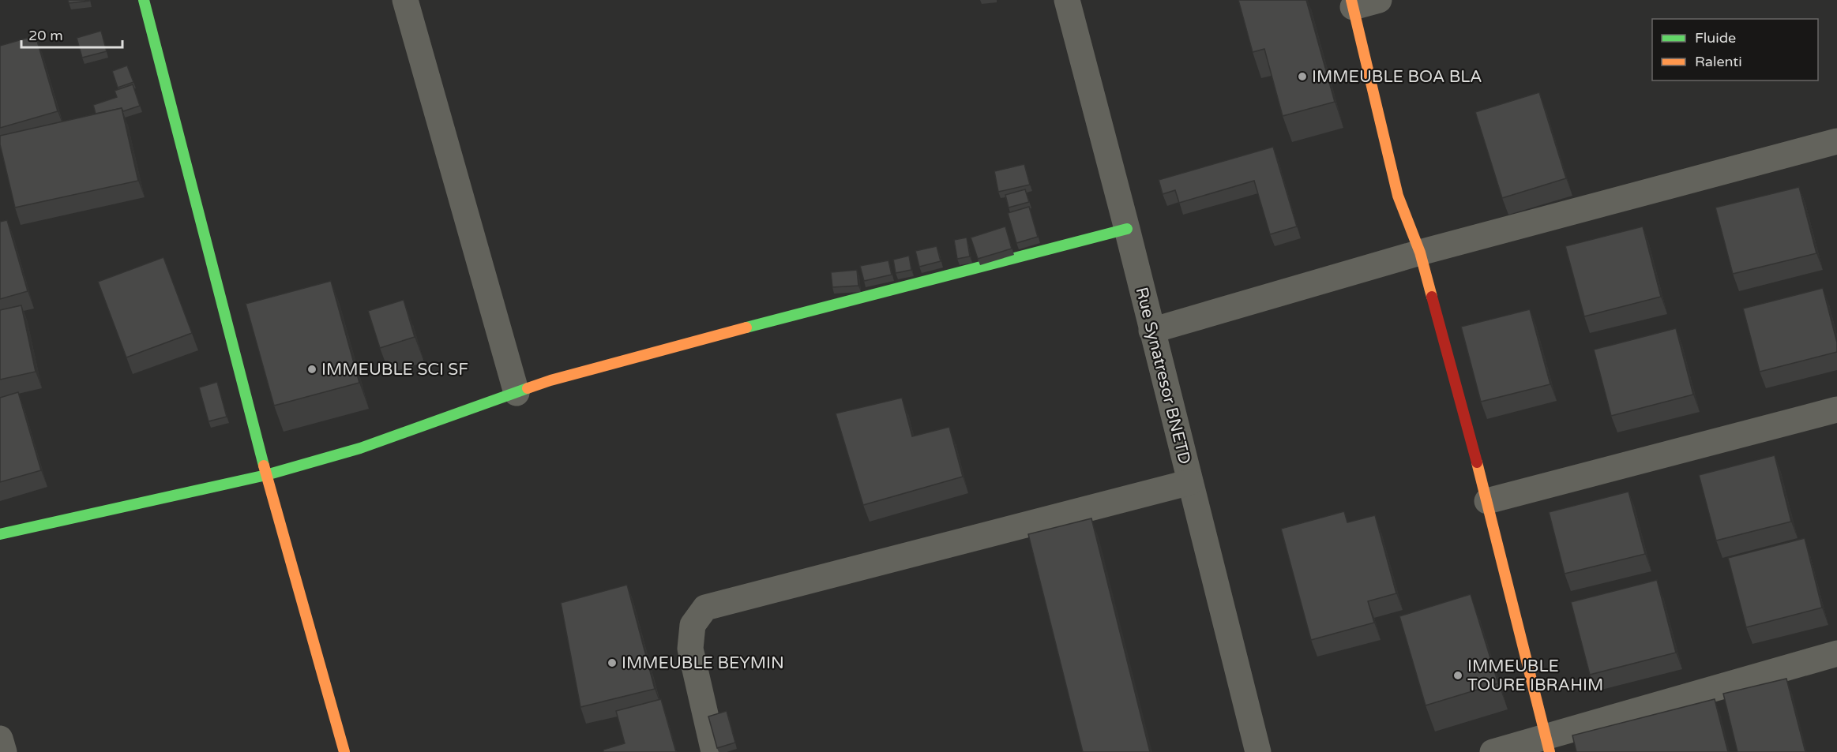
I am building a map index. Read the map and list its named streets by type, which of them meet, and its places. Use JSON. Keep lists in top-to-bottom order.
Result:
{
  "streets": {
    "street": ["Rue Synatresor BNETD"]
  },
  "places": [
    "IMMEUBLE BOA BLA",
    "IMMEUBLE SCI SF",
    "IMMEUBLE BEYMIN",
    "IMMEUBLE TOURE IBRAHIM"
  ],
  "legend": ["Fluide", "Ralenti"],
  "scale_bar": "20 m"
}
